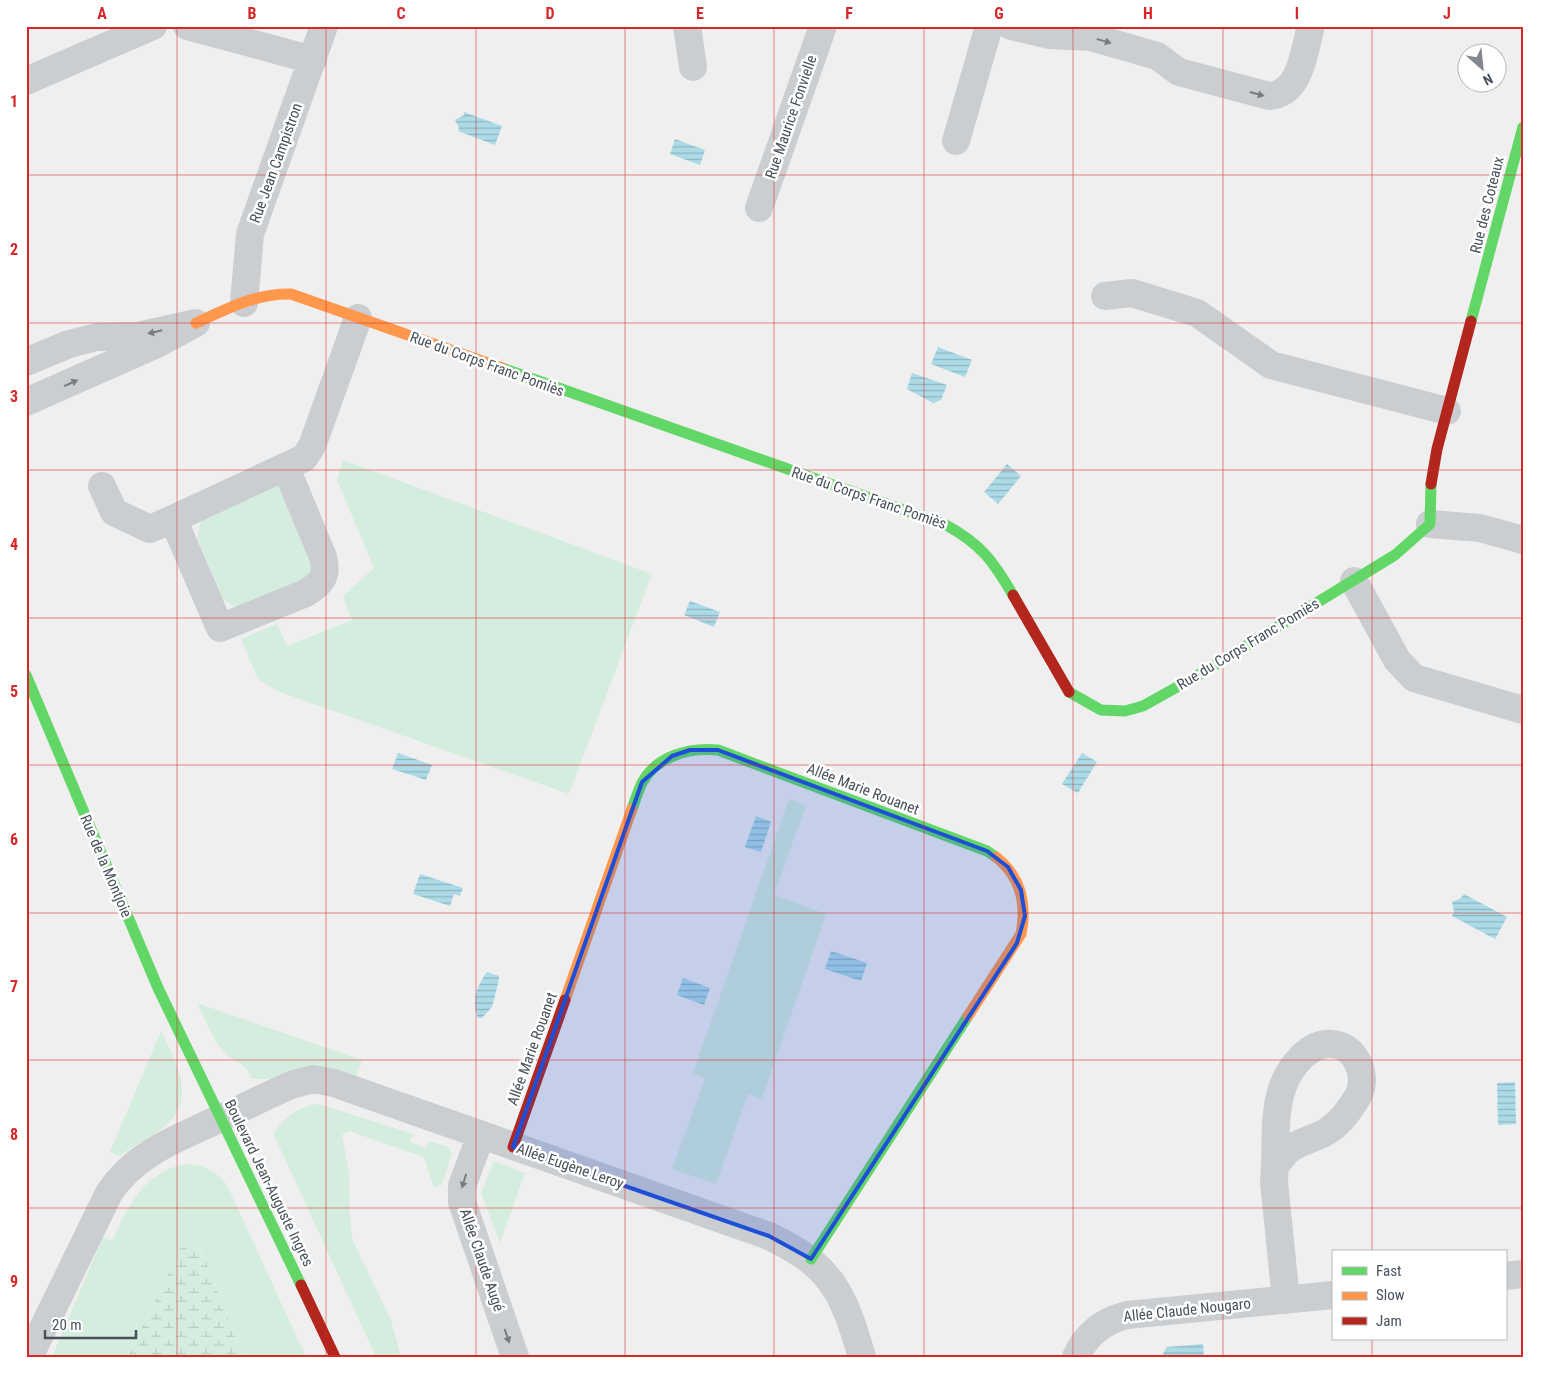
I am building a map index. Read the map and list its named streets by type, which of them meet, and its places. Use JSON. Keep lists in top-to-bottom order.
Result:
{
  "streets": {
    "street": [
      "Rue Maurice Fonvielle",
      "Rue Jean Campistron",
      "Rue des Coteaux",
      "Rue du Corps Franc Pomiès",
      "Allée Marie Rouanet",
      "Rue de la Montjoie",
      "Allée Eugène Leroy",
      "Boulevard Jean-Auguste Ingres",
      "Allée Claude Augé",
      "Allée Claude Nougaro"
    ]
  },
  "crossings": [
    ["Rue Jean Campistron", "Rue du Corps Franc Pomiès"],
    ["Allée Marie Rouanet", "Allée Eugène Leroy"],
    ["Rue de la Montjoie", "Boulevard Jean-Auguste Ingres"],
    ["Allée Eugène Leroy", "Boulevard Jean-Auguste Ingres"],
    ["Allée Eugène Leroy", "Allée Claude Augé"]
  ],
  "one_way": ["Allée Claude Augé"],
  "legend": ["Fast", "Slow", "Jam"],
  "scale_bar": "20 m",
  "north": "bottom right",
  "grid": {
    "columns": [
      "A",
      "B",
      "C",
      "D",
      "E",
      "F",
      "G",
      "H",
      "I",
      "J"
    ],
    "rows": [
      "1",
      "2",
      "3",
      "4",
      "5",
      "6",
      "7",
      "8",
      "9"
    ]
  }
}
